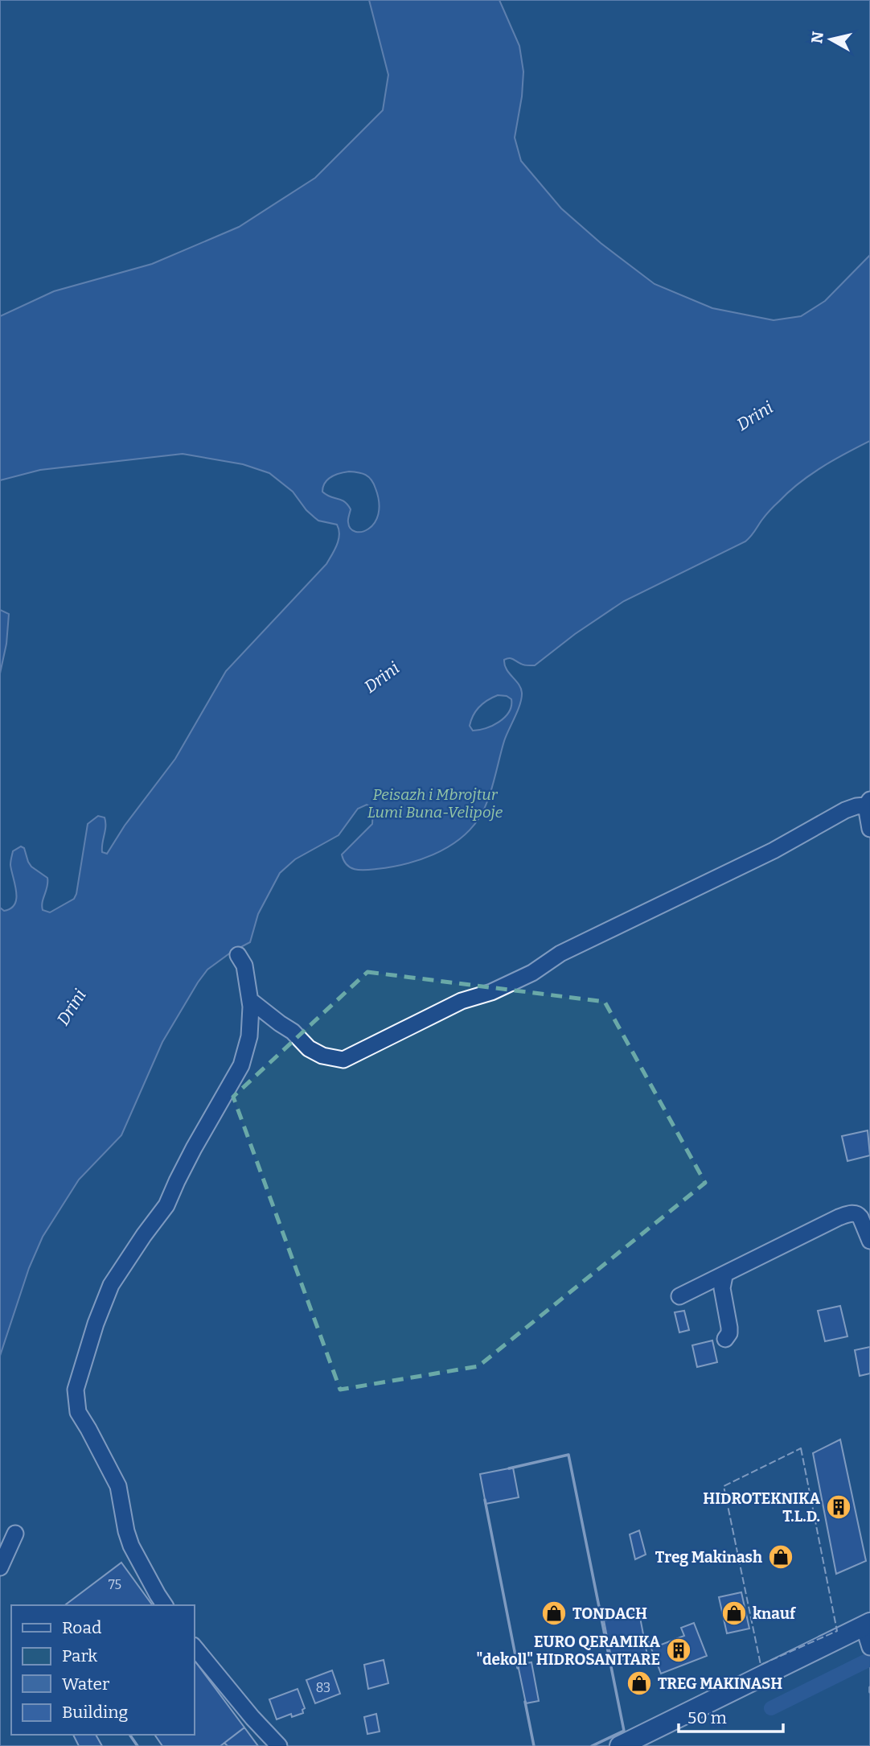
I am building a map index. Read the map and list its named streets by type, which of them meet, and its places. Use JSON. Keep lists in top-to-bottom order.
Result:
{
  "water": ["Drini"],
  "parks": ["Peisazh i Mbrojtur Lumi Buna-Velipoje"],
  "places": {
    "building": ["HIDROTEKNIKA T.L.D.", "EURO QERAMIKA \"dekoll\" HIDROSANITARE"],
    "shop": [
      "Treg Makinash",
      "TONDACH",
      "knauf",
      "TREG MAKINASH"
    ]
  },
  "house_numbers": ["75", "83"],
  "legend": [
    "Road",
    "Park",
    "Water",
    "Building"
  ],
  "scale_bar": "50 m",
  "north": "left"
}
